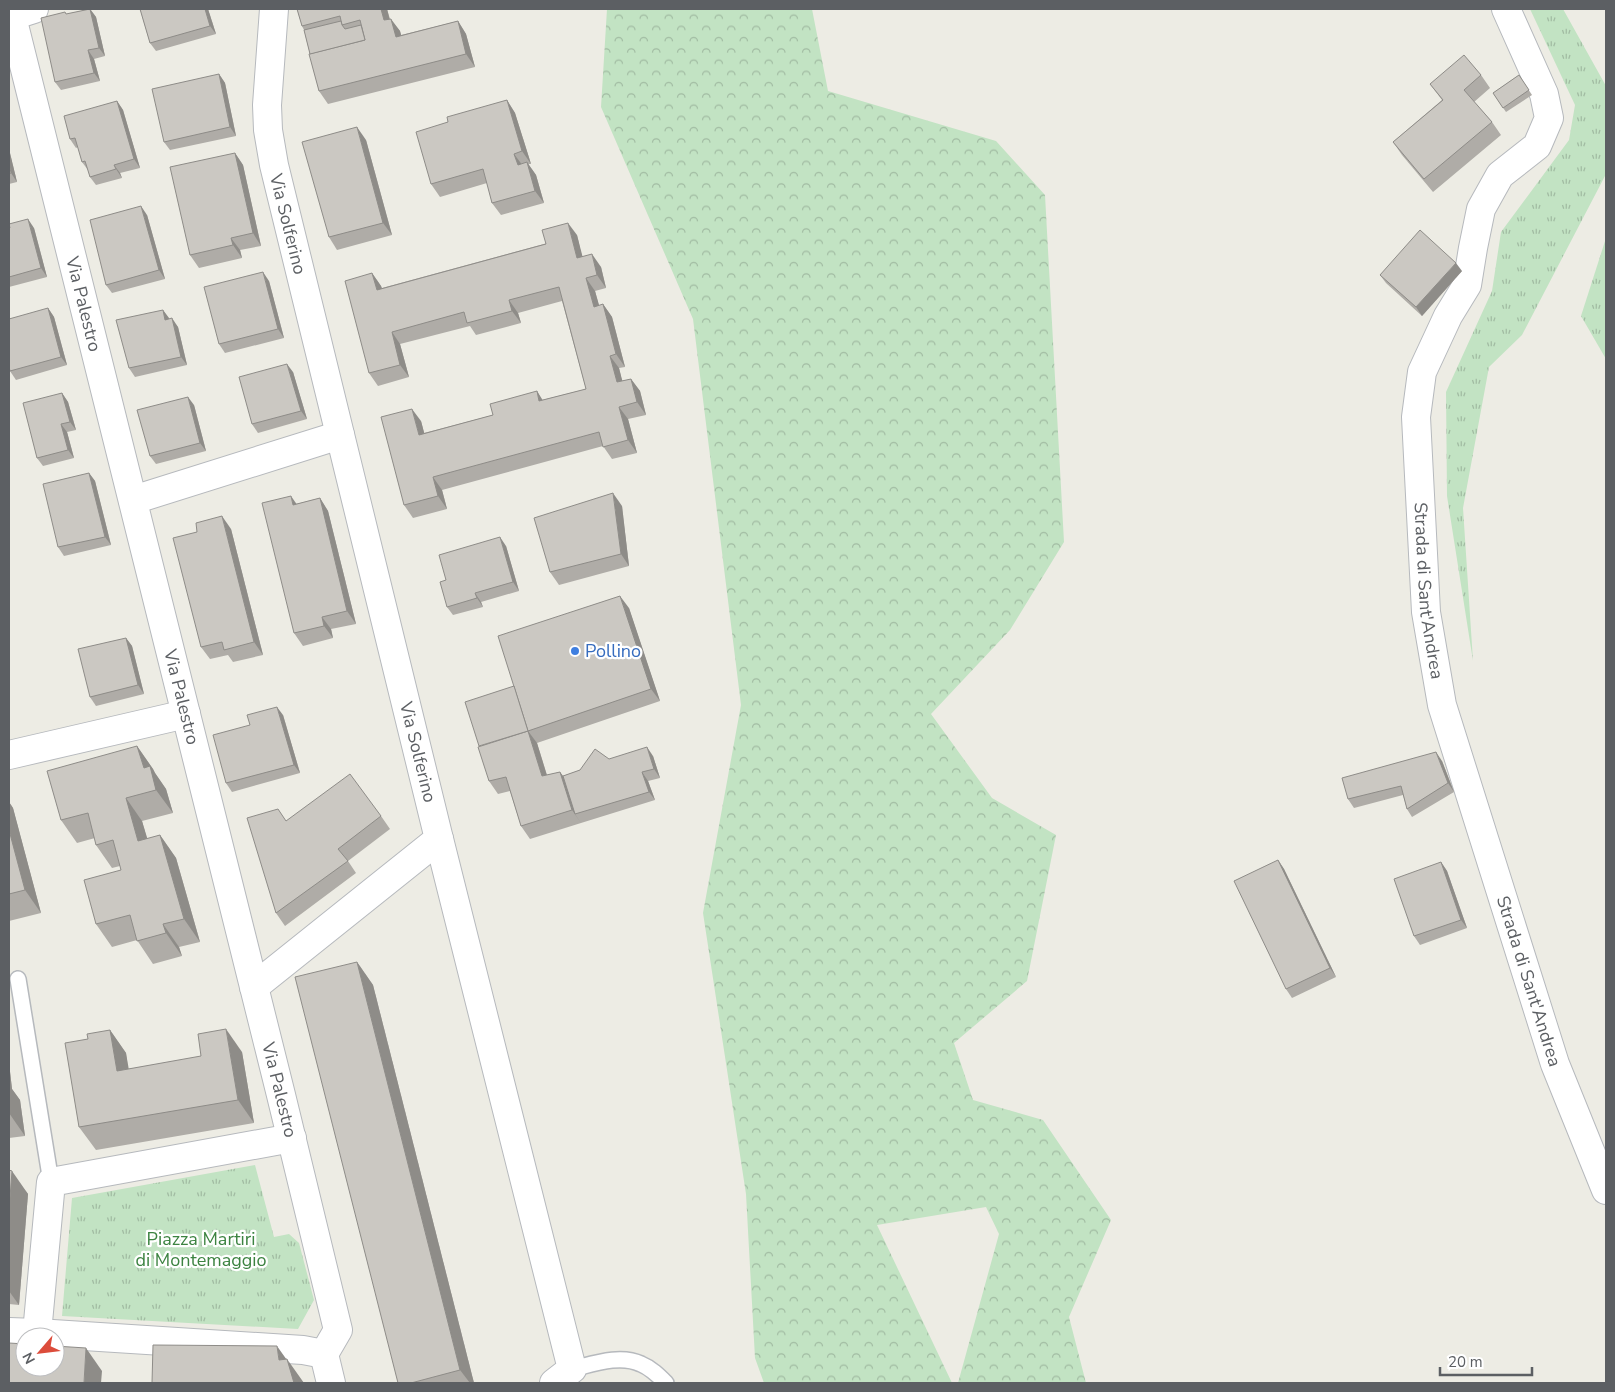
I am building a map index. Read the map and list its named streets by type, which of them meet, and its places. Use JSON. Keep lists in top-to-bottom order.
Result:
{
  "streets": {
    "street": ["Via Solferino", "Via Palestro", "Strada di Sant'Andrea"]
  },
  "parks": ["Piazza Martiri di Montemaggio"],
  "places": ["Pollino"],
  "scale_bar": "20 m",
  "north": "bottom left"
}
